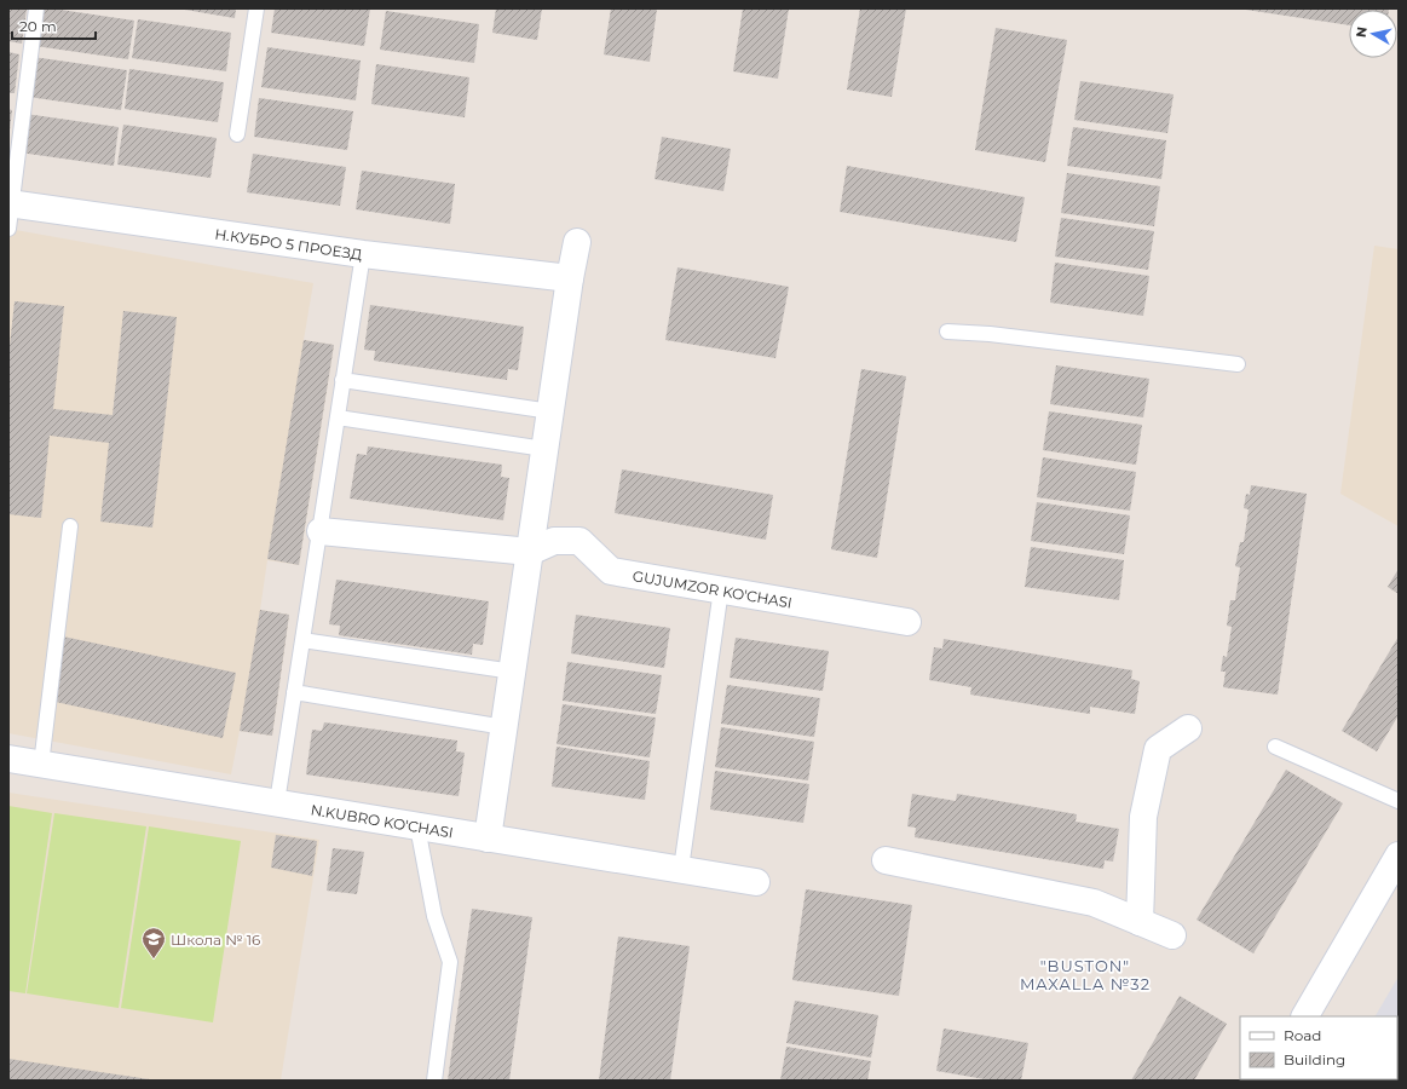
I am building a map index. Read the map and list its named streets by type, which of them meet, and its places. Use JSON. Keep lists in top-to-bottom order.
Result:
{
  "streets": {
    "street": ["Н.КУБРО 5 ПРОЕЗД", "GUJUMZOR KO'CHASI", "N.KUBRO KO'CHASI"]
  },
  "districts": ["\"BUSTON\" MAXALLA №32"],
  "places": {
    "school or university": ["Школа № 16"]
  },
  "legend": ["Road", "Building"],
  "scale_bar": "20 m",
  "north": "left"
}
